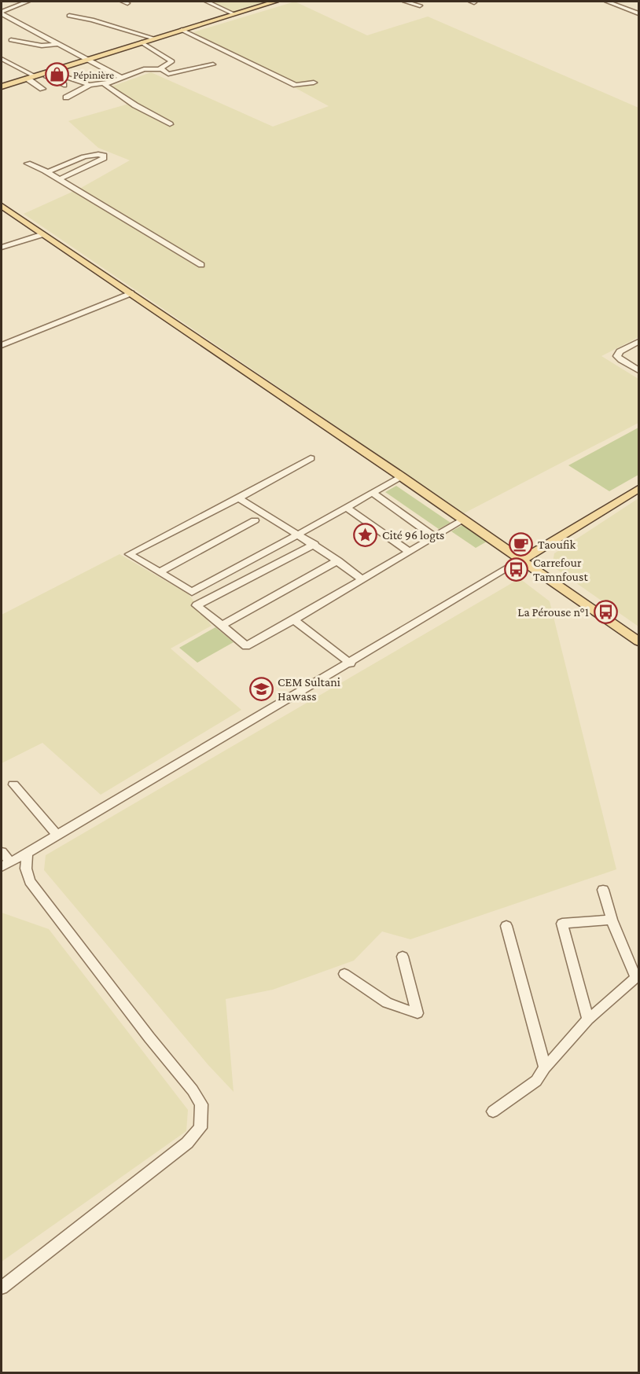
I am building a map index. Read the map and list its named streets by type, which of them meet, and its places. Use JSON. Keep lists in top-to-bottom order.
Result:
{
  "places": {
    "shop": ["Pépinière"],
    "place": ["Cité 96 logts"],
    "cafe": ["Taoufik"],
    "bus stop": ["Carrefour Tamnfoust", "La Pérouse n°1"],
    "school or university": ["CEM Sultani Hawass"]
  }
}
